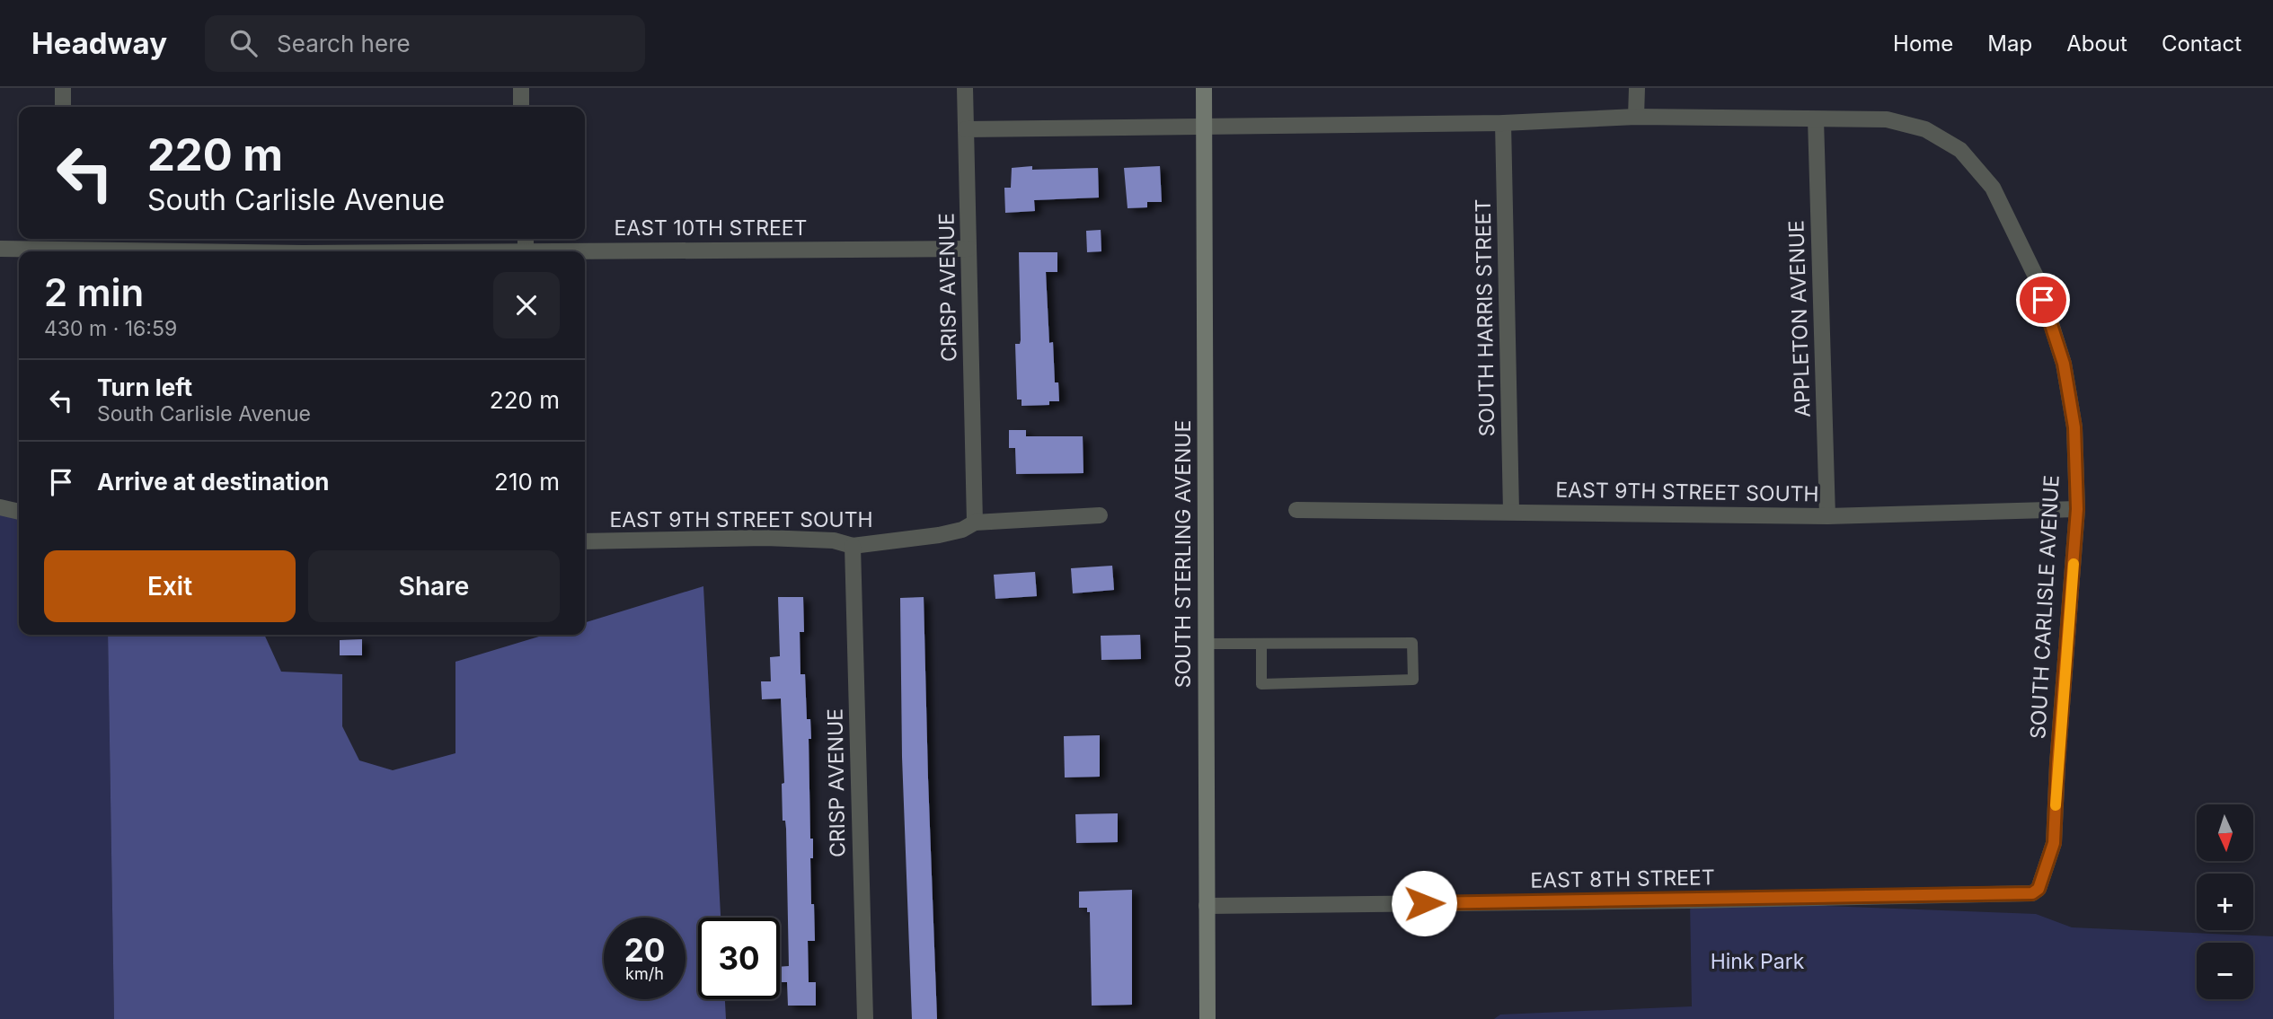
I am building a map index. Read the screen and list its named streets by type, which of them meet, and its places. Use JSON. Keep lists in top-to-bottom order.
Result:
{
  "streets": {
    "main road": ["SOUTH STERLING AVENUE"],
    "street": [
      "EAST 10TH STREET",
      "CRISP AVENUE",
      "SOUTH HARRIS STREET",
      "APPLETON AVENUE",
      "EAST 9TH STREET SOUTH",
      "SOUTH CARLISLE AVENUE",
      "EAST 8TH STREET"
    ]
  },
  "crossings": [
    ["EAST 10TH STREET", "CRISP AVENUE"],
    ["CRISP AVENUE", "EAST 9TH STREET SOUTH"],
    ["CRISP AVENUE", "SOUTH CARLISLE AVENUE"],
    ["SOUTH HARRIS STREET", "EAST 9TH STREET SOUTH"],
    ["SOUTH HARRIS STREET", "SOUTH CARLISLE AVENUE"],
    ["APPLETON AVENUE", "EAST 9TH STREET SOUTH"],
    ["APPLETON AVENUE", "SOUTH CARLISLE AVENUE"],
    ["EAST 9TH STREET SOUTH", "SOUTH CARLISLE AVENUE"],
    ["SOUTH STERLING AVENUE", "SOUTH CARLISLE AVENUE"],
    ["SOUTH STERLING AVENUE", "EAST 8TH STREET"],
    ["SOUTH CARLISLE AVENUE", "EAST 8TH STREET"]
  ],
  "parks": ["Hink Park"],
  "north": "bottom",
  "page": {
    "header": "Headway",
    "search": "Search here",
    "nav": [
      "Home",
      "Map",
      "About",
      "Contact"
    ],
    "turn": ["220 m", "South Carlisle Avenue"],
    "heading": ["2 min", "430 m · 16:59"],
    "list": [
      {
        "name": "Turn left",
        "note": "South Carlisle Avenue",
        "value": "220 m"
      },
      {
        "name": "Arrive at destination",
        "value": "210 m"
      }
    ],
    "buttons": ["Exit", "Share"],
    "map_buttons": ["+", "−"],
    "speed": "20 km/h",
    "limit": "30"
  }
}
